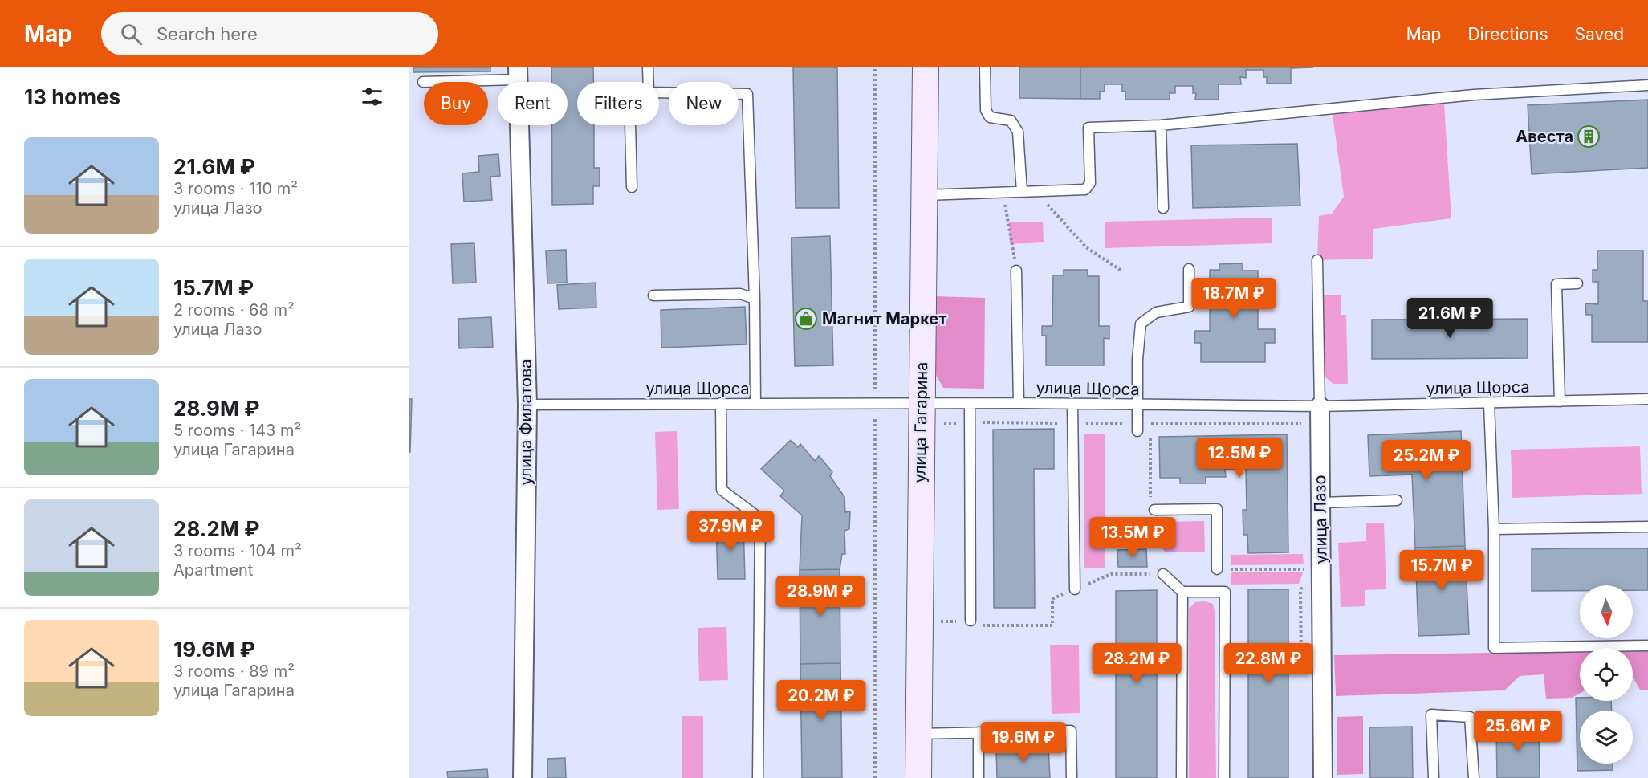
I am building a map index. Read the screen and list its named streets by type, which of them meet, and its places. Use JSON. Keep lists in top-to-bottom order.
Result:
{
  "streets": {
    "main road": ["улица Гагарина"],
    "street": ["улица Филатова", "улица Лазо"],
    "lane": ["улица Щорса"]
  },
  "crossings": [
    ["улица Щорса", "улица Филатова"],
    ["улица Щорса", "улица Гагарина"],
    ["улица Щорса", "улица Лазо"]
  ],
  "places": {
    "building": ["Авеста"],
    "shop": ["Магнит Маркет"]
  },
  "north": "bottom",
  "page": {
    "header": "Map",
    "search": "Search here",
    "nav": ["Map", "Directions", "Saved"],
    "heading": "13 homes",
    "chip": [
      "Buy",
      "Rent",
      "Filters",
      "New"
    ],
    "list": [
      {
        "name": "21.6M ₽",
        "note": "3 rooms · 110 m² · улица Лазо"
      },
      {
        "name": "15.7M ₽",
        "note": "2 rooms · 68 m² · улица Лазо"
      },
      {
        "name": "28.9M ₽",
        "note": "5 rooms · 143 m² · улица Гагарина"
      },
      {
        "name": "28.2M ₽",
        "note": "3 rooms · 104 m² · Apartment"
      },
      {
        "name": "19.6M ₽",
        "note": "3 rooms · 89 m² · улица Гагарина"
      }
    ],
    "price": [
      "18.7M ₽",
      "21.6M ₽",
      "12.5M ₽",
      "25.2M ₽",
      "37.9M ₽",
      "13.5M ₽",
      "15.7M ₽",
      "28.9M ₽",
      "28.2M ₽",
      "22.8M ₽",
      "20.2M ₽",
      "25.6M ₽",
      "19.6M ₽"
    ]
  }
}
